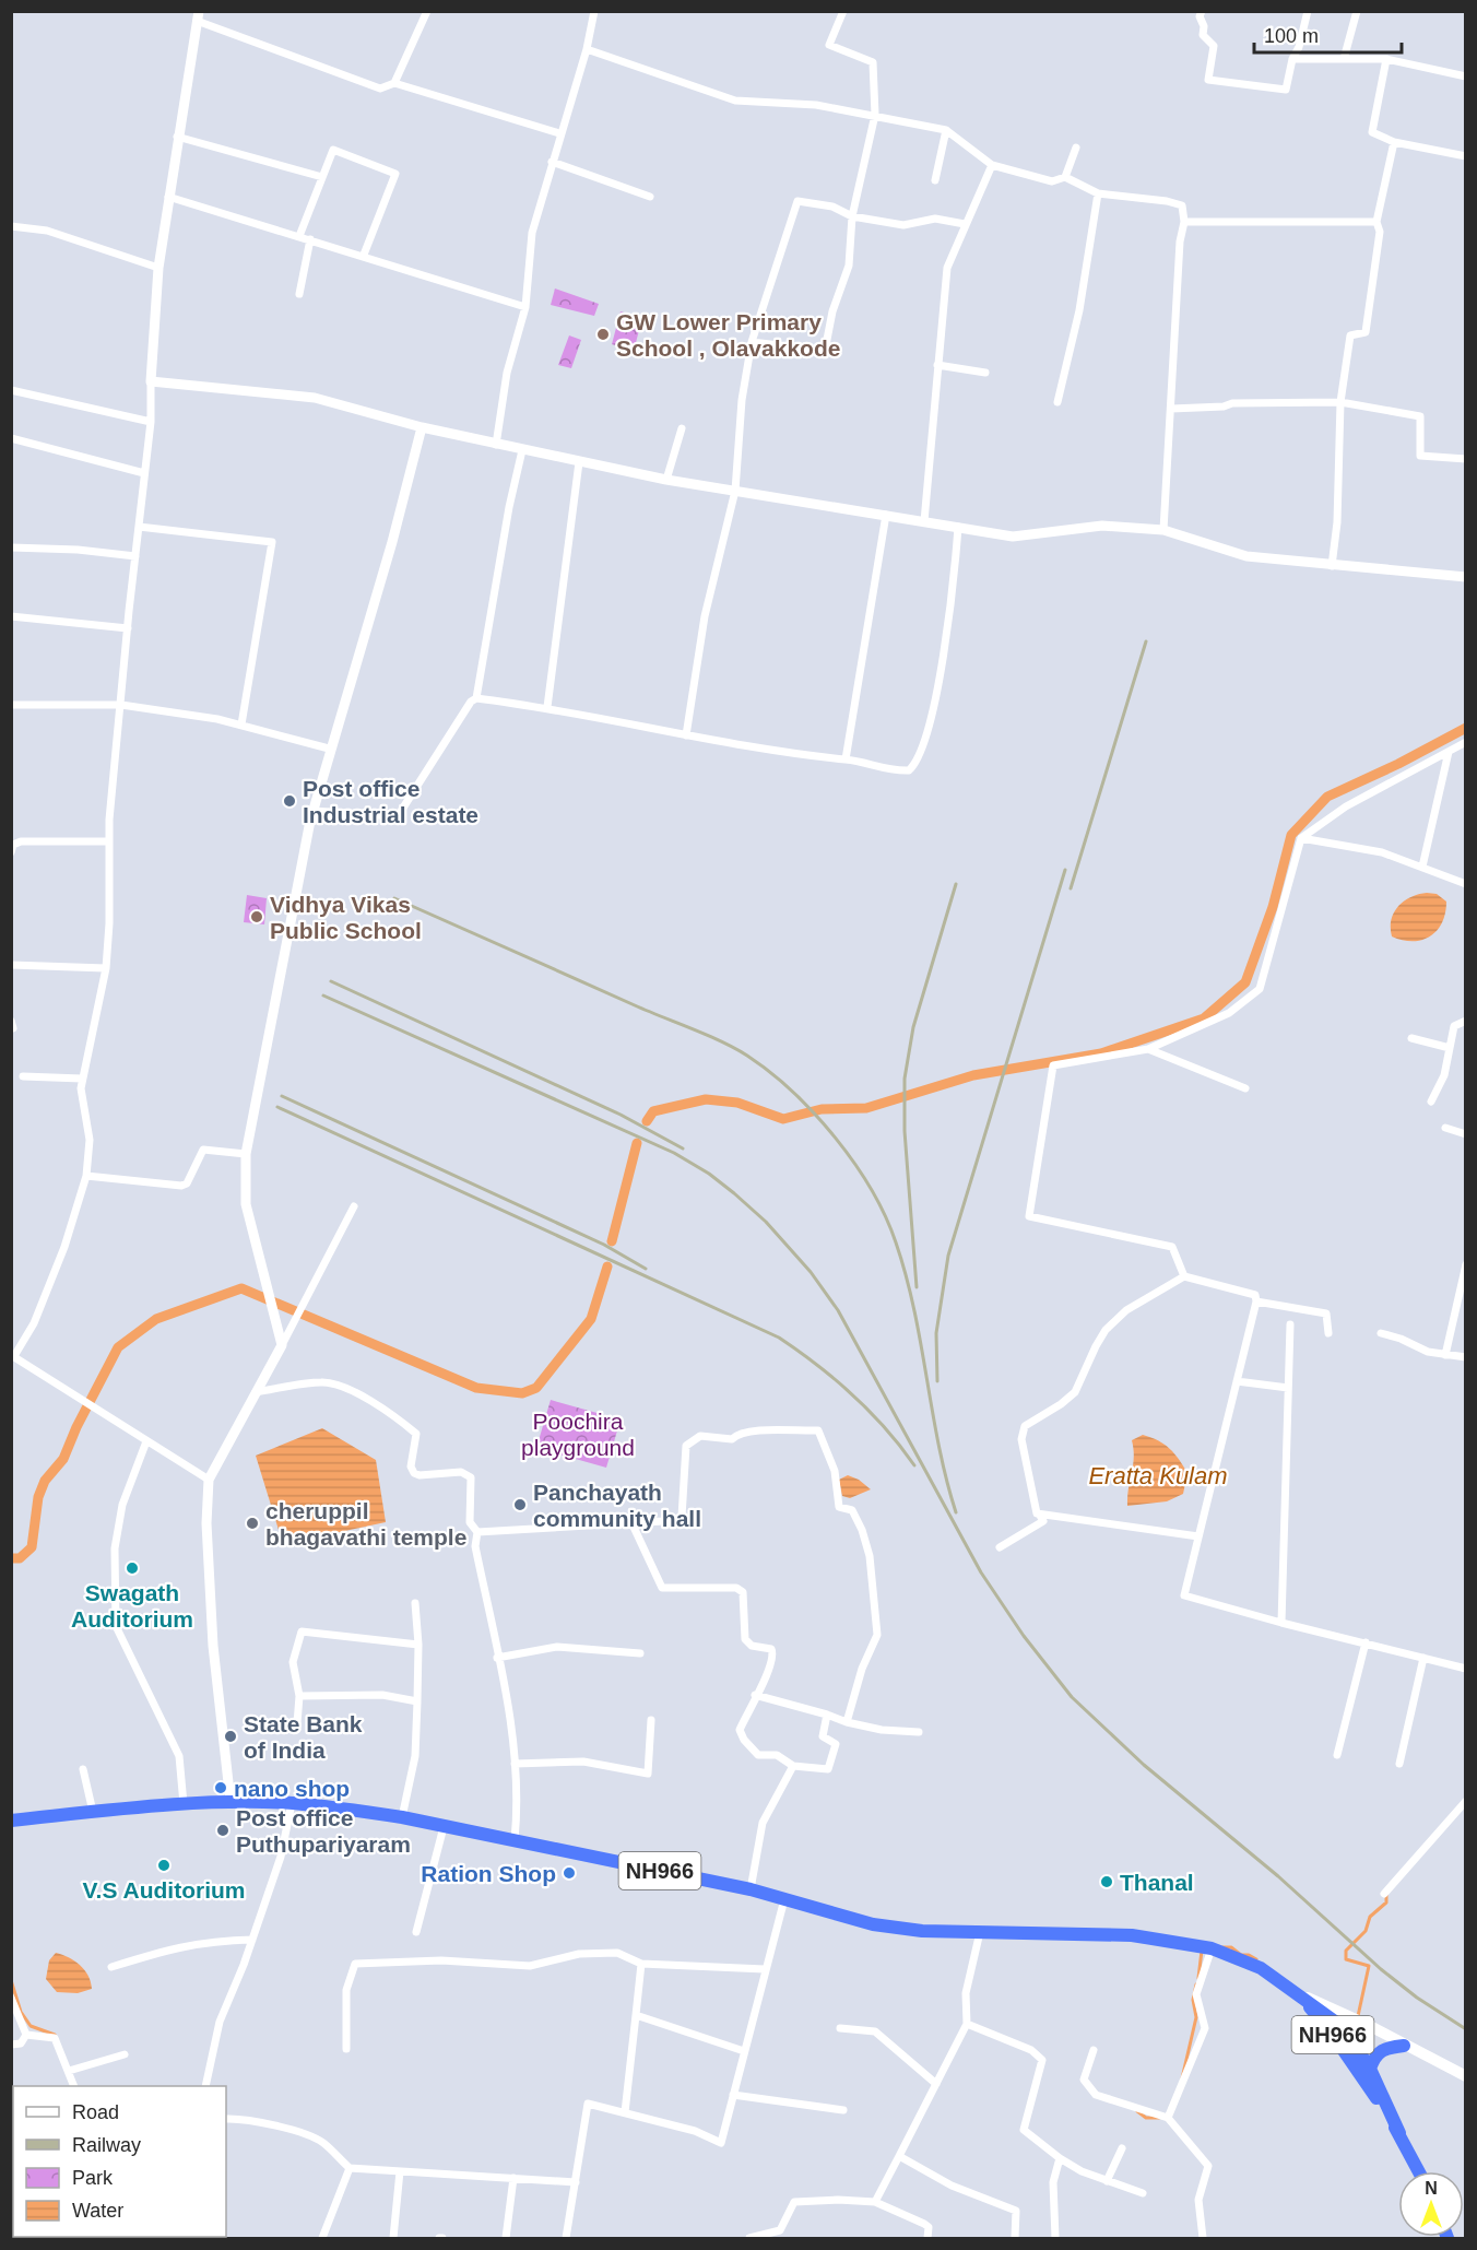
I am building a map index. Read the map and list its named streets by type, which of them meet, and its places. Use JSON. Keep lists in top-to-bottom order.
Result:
{
  "streets": {
    "highway": ["NH966"]
  },
  "water": ["Eratta Kulam"],
  "parks": ["Poochira playground"],
  "places": [
    "GW Lower Primary School , Olavakkode",
    "Post office Industrial estate",
    "Vidhya Vikas Public School",
    "Panchayath community hall",
    "cheruppil bhagavathi temple",
    "Swagath Auditorium",
    "State Bank of India",
    "nano shop",
    "Post office Puthupariyaram",
    "V.S Auditorium",
    "Ration Shop",
    "Thanal"
  ],
  "legend": [
    "Road",
    "Railway",
    "Park",
    "Water"
  ],
  "scale_bar": "100 m",
  "north": "top"
}
